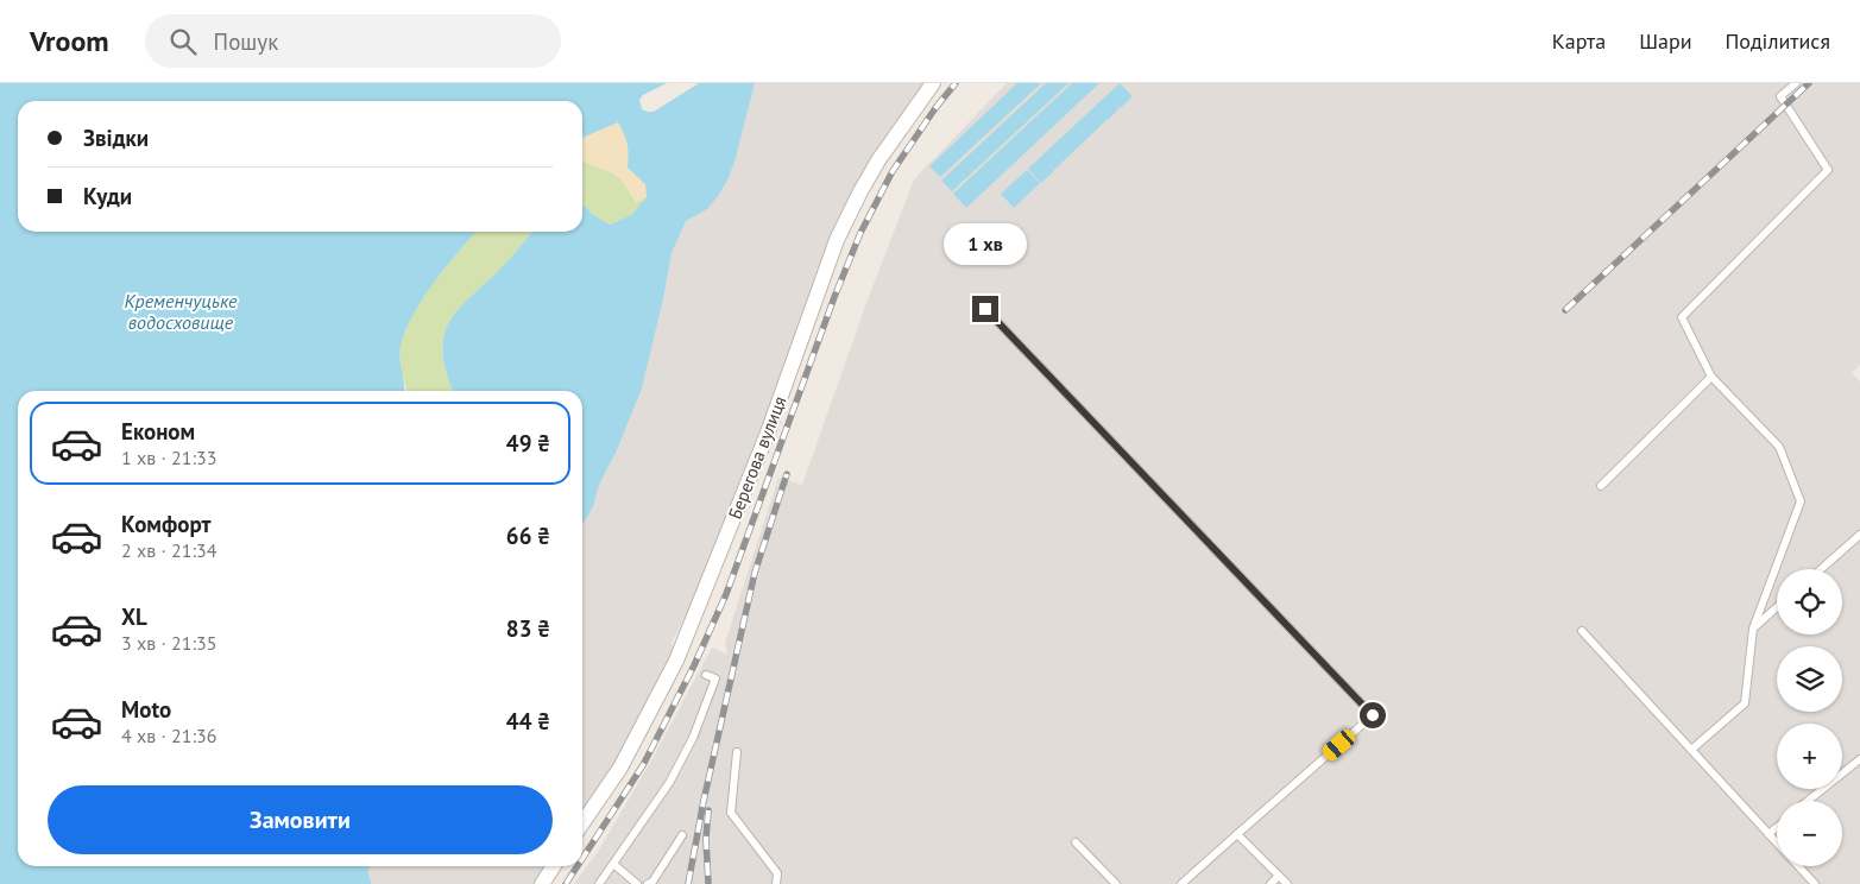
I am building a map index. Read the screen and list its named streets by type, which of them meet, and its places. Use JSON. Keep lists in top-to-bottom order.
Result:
{
  "streets": {
    "street": ["Берегова вулиця"]
  },
  "water": ["Кременчуцьке водосховище"],
  "page": {
    "header": "Vroom",
    "search": "Пошук",
    "nav": ["Карта", "Шари", "Поділитися"],
    "banner": ["Звідки", "Куди"],
    "bubble": "1 хв",
    "list": [
      {
        "name": "Економ",
        "note": "1 хв · 21:33",
        "value": "49 ₴"
      },
      {
        "name": "Комфорт",
        "note": "2 хв · 21:34",
        "value": "66 ₴"
      },
      {
        "name": "XL",
        "note": "3 хв · 21:35",
        "value": "83 ₴"
      },
      {
        "name": "Moto",
        "note": "4 хв · 21:36",
        "value": "44 ₴"
      }
    ],
    "map_buttons": ["+", "−"],
    "buttons": "Замовити"
  }
}
